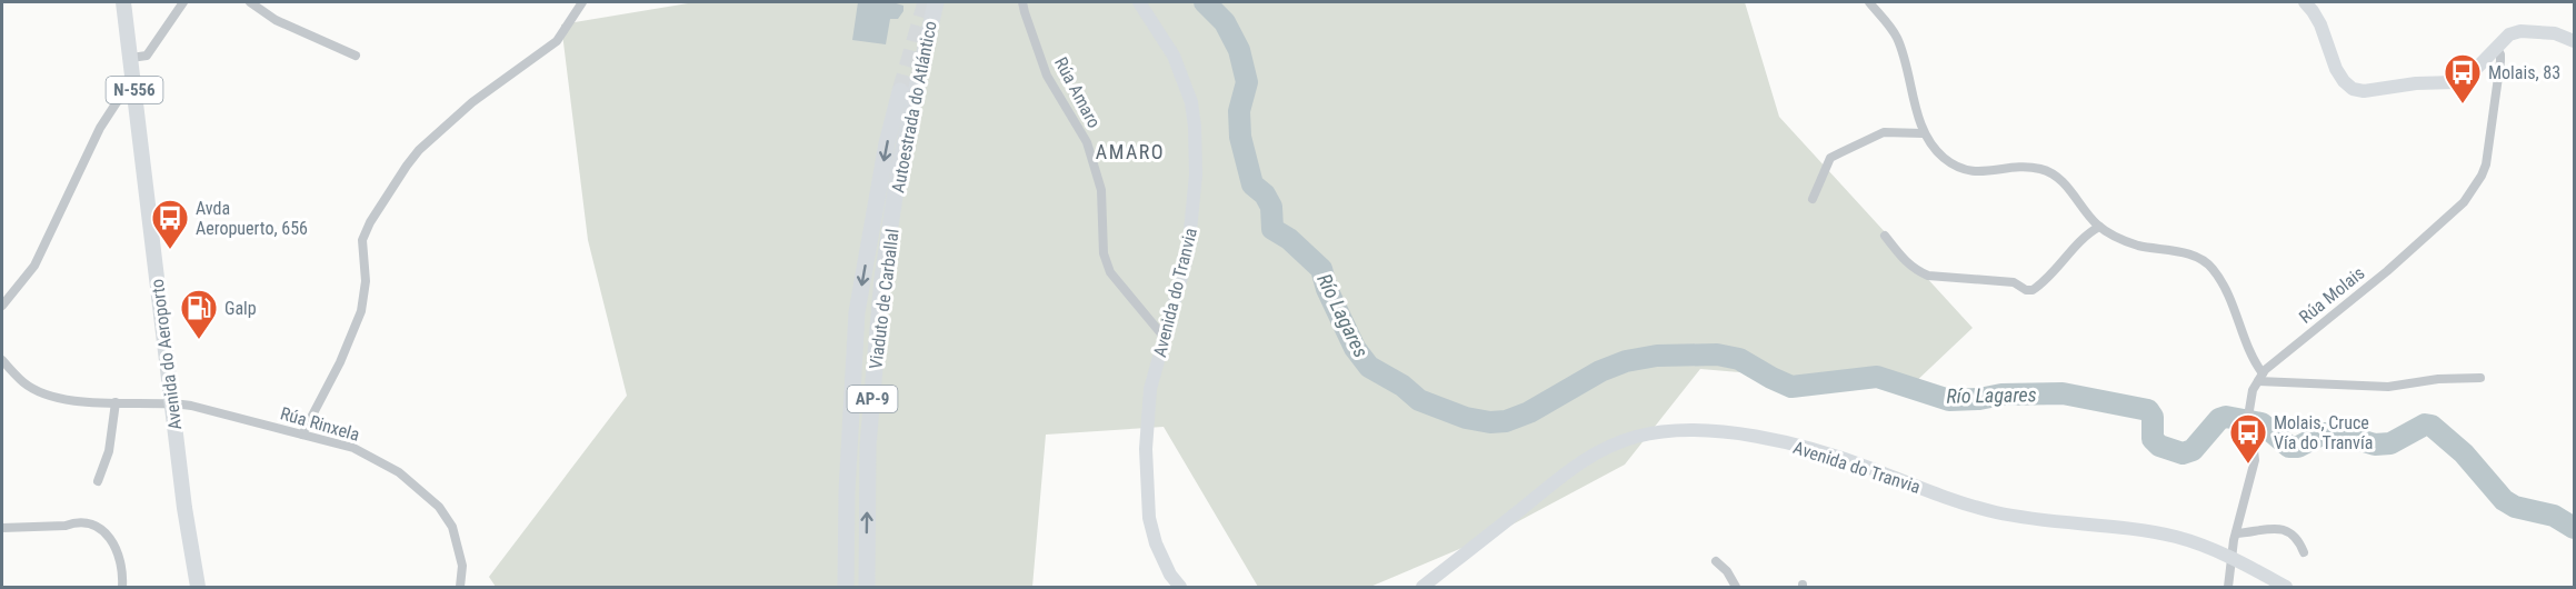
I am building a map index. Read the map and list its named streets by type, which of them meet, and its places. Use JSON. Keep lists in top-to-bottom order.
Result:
{
  "streets": {
    "highway": ["Autoestrada do Atlántico", "Viaduto de Carballal", "AP-9"],
    "main road": ["N-556", "Avenida do Tranvia", "Avenida do Aeroporto"],
    "street": ["Rúa Amaro", "Rúa Molais", "Rúa Rinxela"]
  },
  "crossings": [
    ["Rúa Amaro", "Avenida do Tranvia"],
    ["Autoestrada do Atlántico", "Viaduto de Carballal"],
    ["Avenida do Aeroporto", "Rúa Rinxela"]
  ],
  "districts": ["AMARO"],
  "water": ["Río Lagares"],
  "places": {
    "bus stop": ["Molais, 83", "Avda Aeropuerto, 656", "Molais, Cruce Vía do Tranvía"],
    "fuel station": ["Galp"]
  }
}
